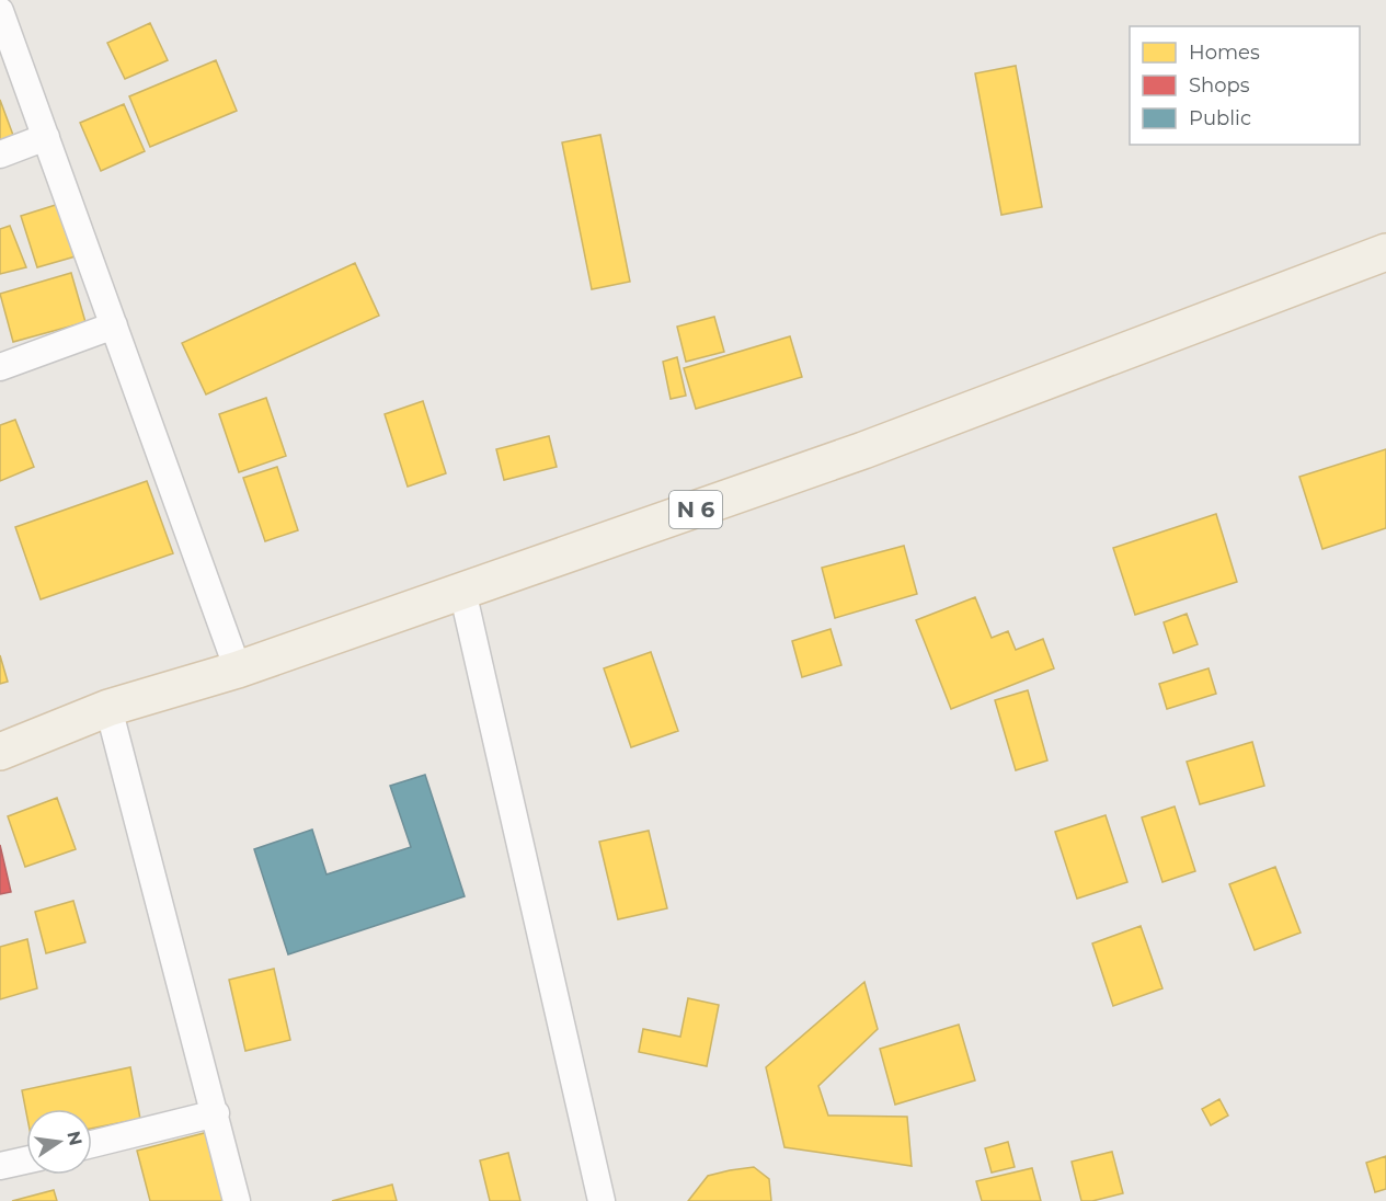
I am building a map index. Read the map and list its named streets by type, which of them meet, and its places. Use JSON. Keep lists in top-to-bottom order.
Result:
{
  "streets": {
    "main road": ["N 6"]
  },
  "legend": ["Homes", "Shops", "Public"],
  "north": "right"
}
